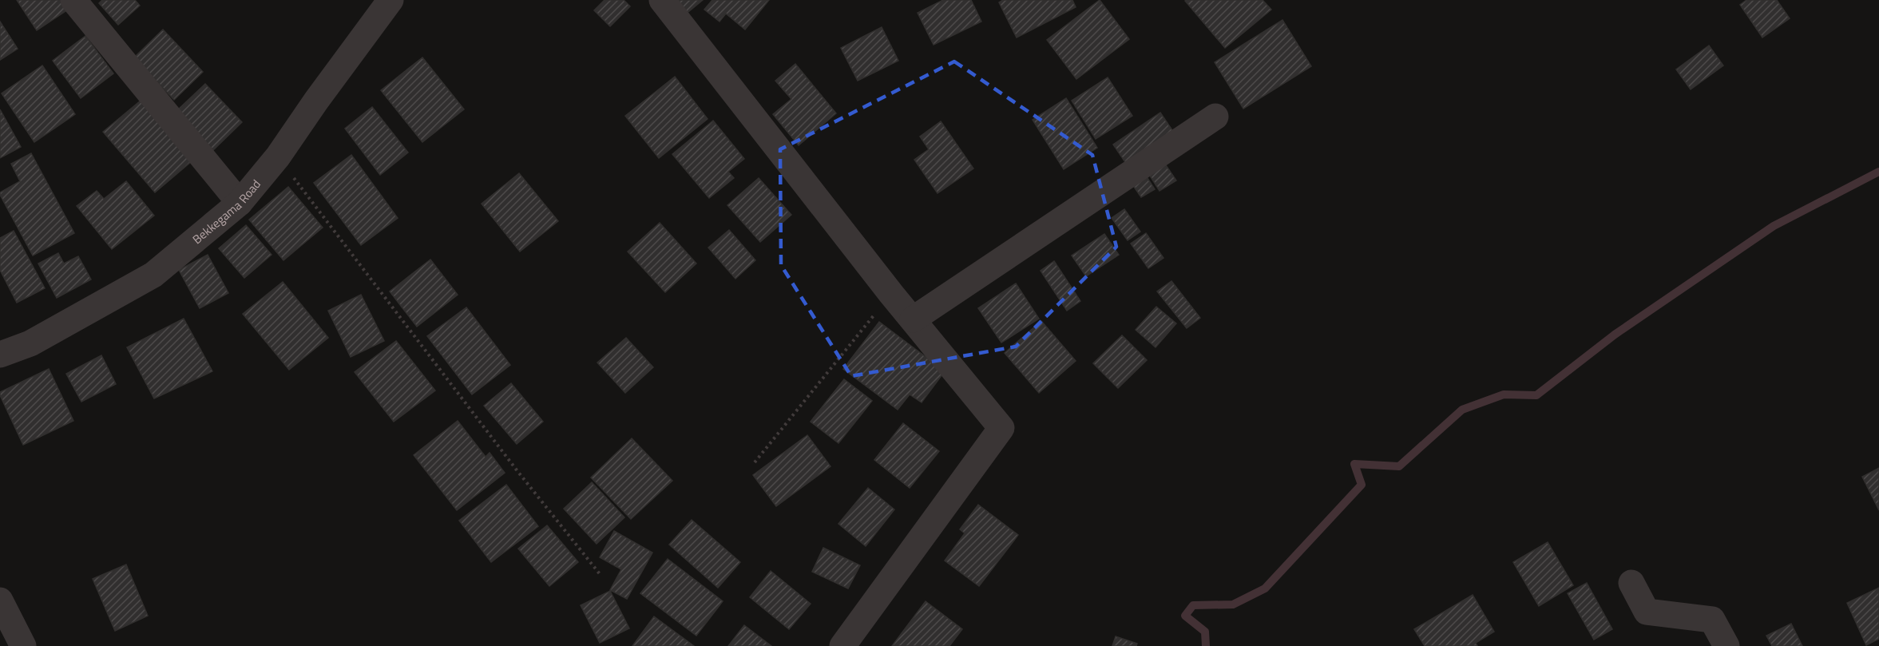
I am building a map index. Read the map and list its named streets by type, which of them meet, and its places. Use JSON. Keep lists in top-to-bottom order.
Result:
{
  "streets": {
    "street": ["Bekkegama Road"]
  }
}
